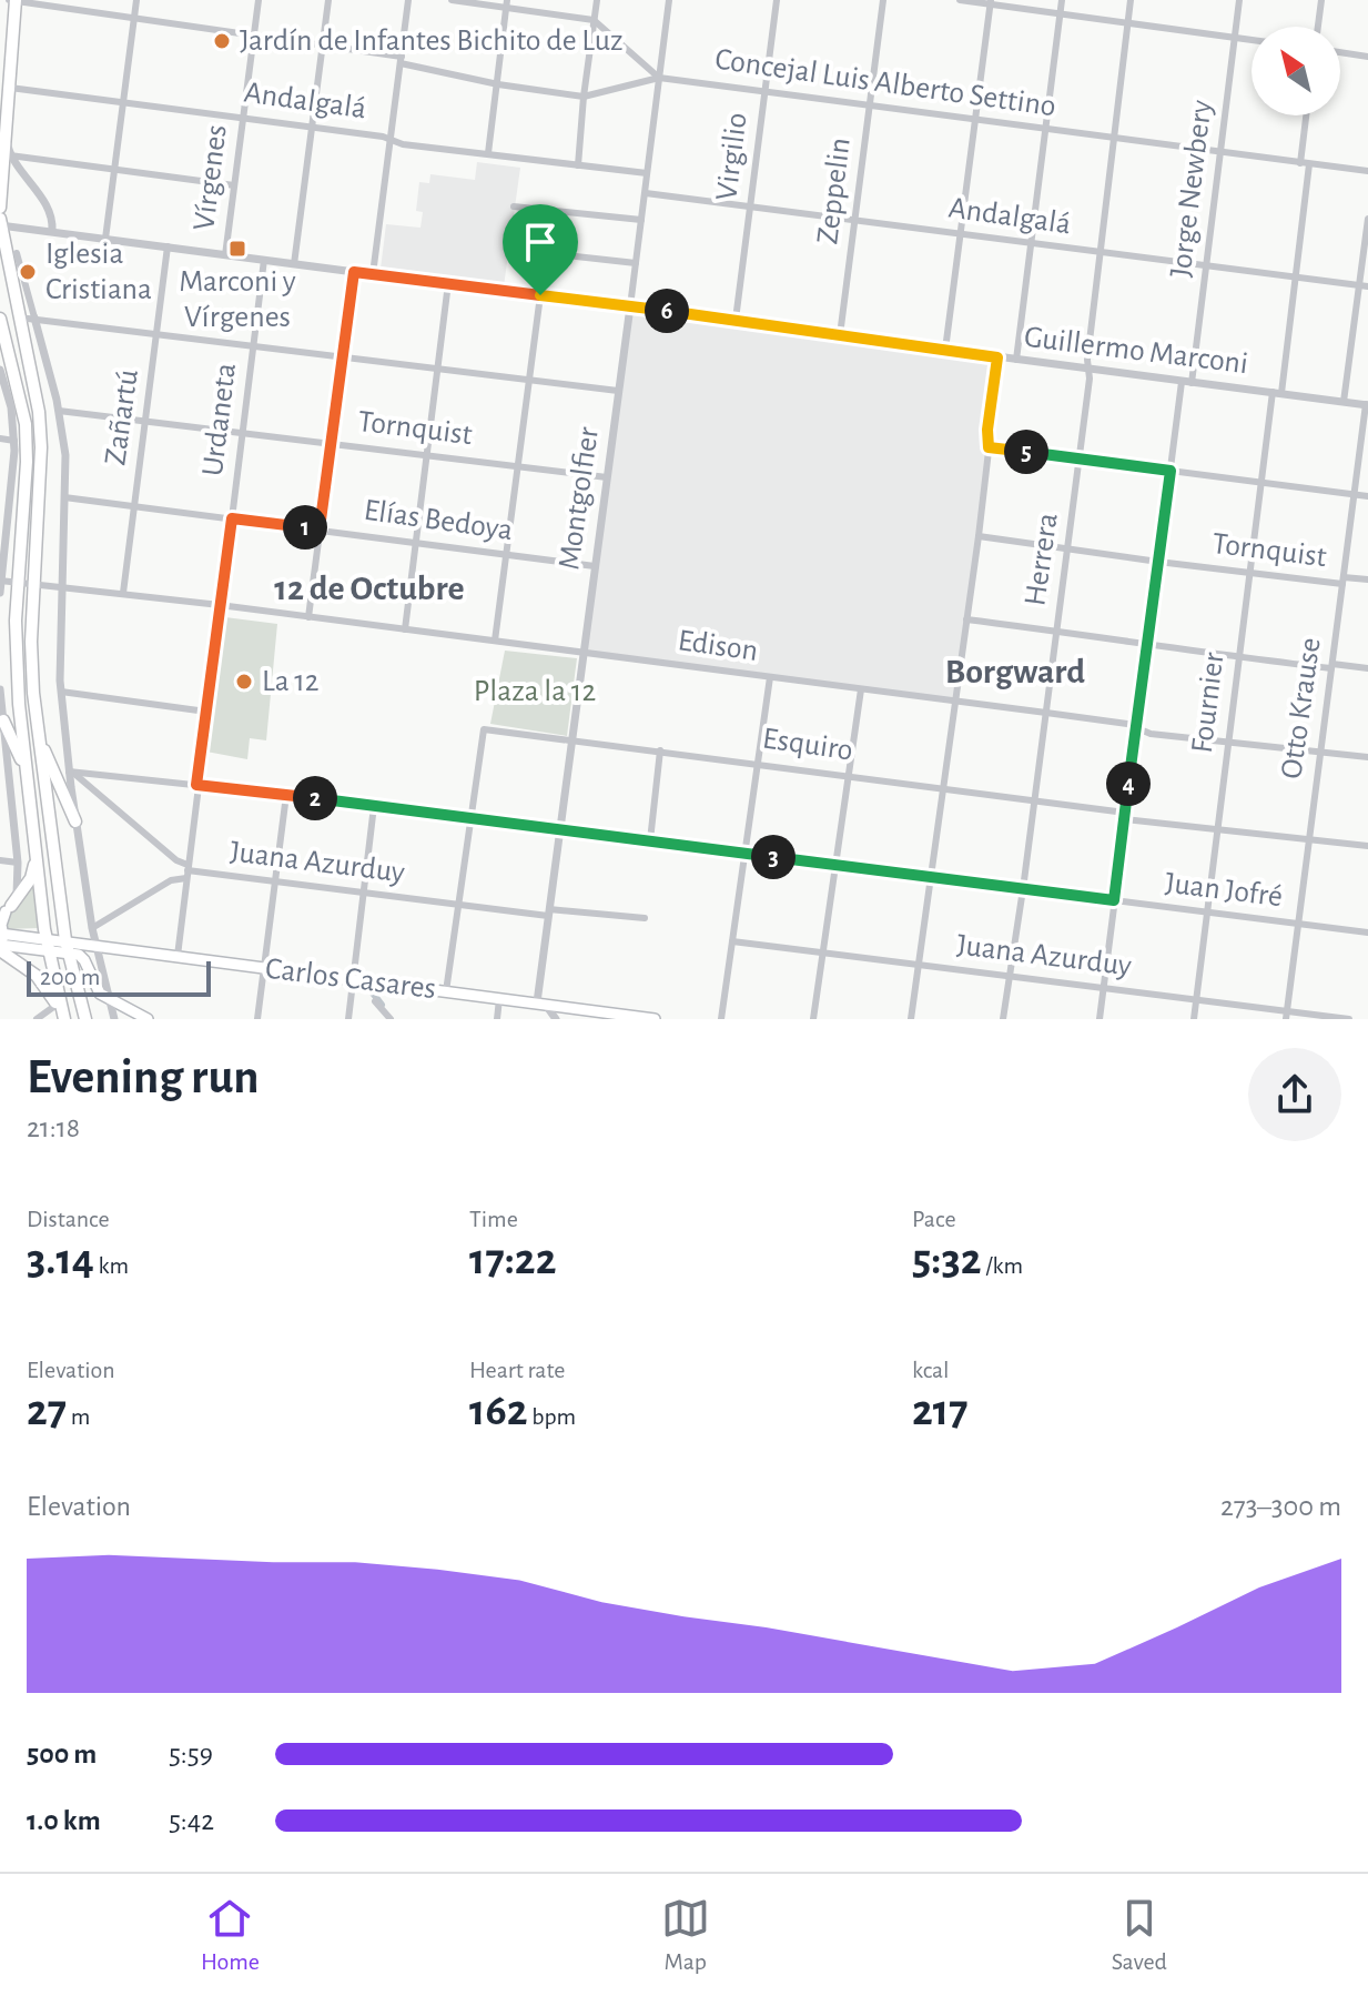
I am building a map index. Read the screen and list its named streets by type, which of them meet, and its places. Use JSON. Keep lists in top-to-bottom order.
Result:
{
  "streets": {
    "main road": ["Carlos Casares"],
    "street": [
      "Concejal Luis Alberto Settino",
      "Andalgalá",
      "Virgilio",
      "Vírgenes",
      "Jorge Newbery",
      "Zeppelin",
      "Guillermo Marconi",
      "Zañartú",
      "Urdaneta",
      "Tornquist",
      "Montgolfier",
      "Elías Bedoya",
      "Herrera",
      "Edison",
      "Fournier",
      "Otto Krause",
      "Esquiro",
      "Juana Azurduy",
      "Juan Jofré"
    ]
  },
  "crossings": [
    ["Concejal Luis Alberto Settino", "Virgilio"],
    ["Concejal Luis Alberto Settino", "Vírgenes"],
    ["Concejal Luis Alberto Settino", "Jorge Newbery"],
    ["Concejal Luis Alberto Settino", "Zeppelin"],
    ["Concejal Luis Alberto Settino", "Montgolfier"],
    ["Concejal Luis Alberto Settino", "Herrera"],
    ["Concejal Luis Alberto Settino", "Fournier"],
    ["Andalgalá", "Virgilio"],
    ["Andalgalá", "Vírgenes"],
    ["Andalgalá", "Jorge Newbery"],
    ["Andalgalá", "Zeppelin"],
    ["Andalgalá", "Montgolfier"],
    ["Andalgalá", "Herrera"],
    ["Andalgalá", "Fournier"],
    ["Virgilio", "Guillermo Marconi"],
    ["Vírgenes", "Guillermo Marconi"],
    ["Jorge Newbery", "Guillermo Marconi"],
    ["Zeppelin", "Guillermo Marconi"],
    ["Guillermo Marconi", "Zañartú"],
    ["Guillermo Marconi", "Urdaneta"],
    ["Guillermo Marconi", "Montgolfier"],
    ["Guillermo Marconi", "Herrera"],
    ["Guillermo Marconi", "Fournier"],
    ["Guillermo Marconi", "Otto Krause"],
    ["Zañartú", "Tornquist"],
    ["Zañartú", "Elías Bedoya"],
    ["Zañartú", "Edison"],
    ["Urdaneta", "Tornquist"],
    ["Urdaneta", "Elías Bedoya"],
    ["Urdaneta", "Edison"],
    ["Urdaneta", "Juana Azurduy"],
    ["Urdaneta", "Juan Jofré"],
    ["Urdaneta", "Carlos Casares"],
    ["Tornquist", "Montgolfier"],
    ["Tornquist", "Herrera"],
    ["Tornquist", "Fournier"],
    ["Tornquist", "Otto Krause"],
    ["Montgolfier", "Elías Bedoya"],
    ["Montgolfier", "Edison"],
    ["Montgolfier", "Esquiro"],
    ["Montgolfier", "Juana Azurduy"],
    ["Montgolfier", "Juan Jofré"],
    ["Montgolfier", "Carlos Casares"],
    ["Herrera", "Edison"],
    ["Herrera", "Esquiro"],
    ["Herrera", "Juana Azurduy"],
    ["Herrera", "Juan Jofré"],
    ["Edison", "Fournier"],
    ["Edison", "Otto Krause"],
    ["Fournier", "Esquiro"],
    ["Fournier", "Juana Azurduy"],
    ["Fournier", "Juan Jofré"],
    ["Otto Krause", "Esquiro"],
    ["Otto Krause", "Juana Azurduy"],
    ["Otto Krause", "Juan Jofré"],
    ["Esquiro", "Juan Jofré"]
  ],
  "districts": ["12 de Octubre", "Borgward"],
  "parks": ["Plaza la 12"],
  "places": {
    "other": ["Jardín de Infantes Bichito de Luz", "Iglesia Cristiana", "La 12"],
    "transit": ["Marconi y Vírgenes"]
  },
  "scale_bar": "200 m",
  "north": "top left",
  "page": {
    "pins": [
      "6",
      "5",
      "1",
      "4",
      "2",
      "3"
    ],
    "scale": "200 m",
    "heading": ["Evening run", "21:18"],
    "stats": [
      ["Distance", "3.14 km"],
      ["Time", "17:22"],
      ["Pace", "5:32 /km"],
      ["Elevation", "27 m"],
      ["Heart rate", "162 bpm"],
      ["kcal", "217"]
    ],
    "chart": ["Elevation", "273–300 m"],
    "list": [
      {
        "name": "500 m",
        "note": "5:59"
      },
      {
        "name": "1.0 km",
        "note": "5:42"
      }
    ],
    "tabs": ["Home", "Map", "Saved"]
  }
}
